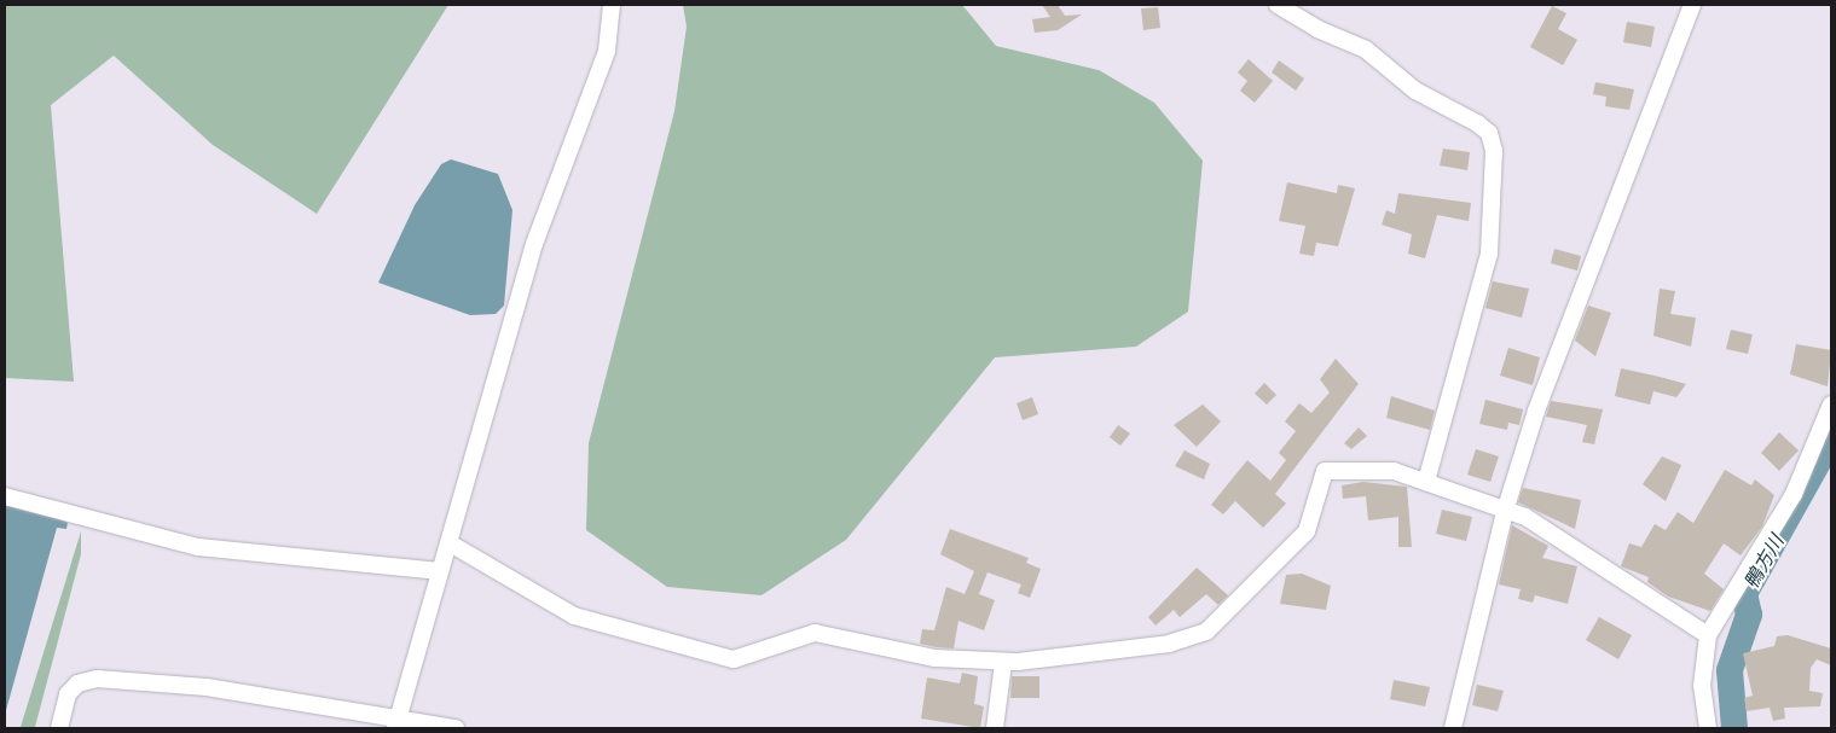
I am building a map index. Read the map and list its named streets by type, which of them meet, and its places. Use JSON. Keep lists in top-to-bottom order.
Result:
{
  "water": ["鴨方川"]
}
